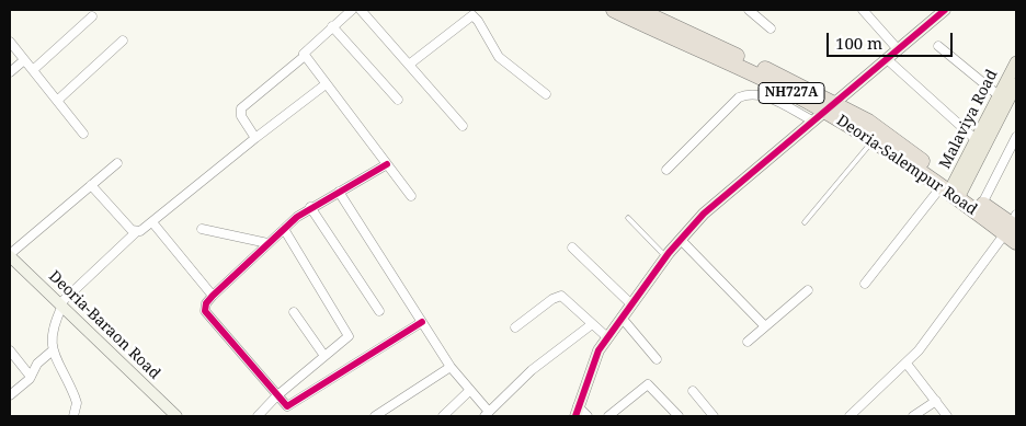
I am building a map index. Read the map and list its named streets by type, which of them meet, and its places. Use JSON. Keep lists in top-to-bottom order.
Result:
{
  "streets": {
    "highway": ["NH727A", "Deoria-Salempur Road"],
    "main road": ["Malaviya Road"],
    "street": ["Deoria-Baraon Road"]
  },
  "crossings": [
    ["Malaviya Road", "Deoria-Salempur Road"]
  ],
  "scale_bar": "100 m"
}
